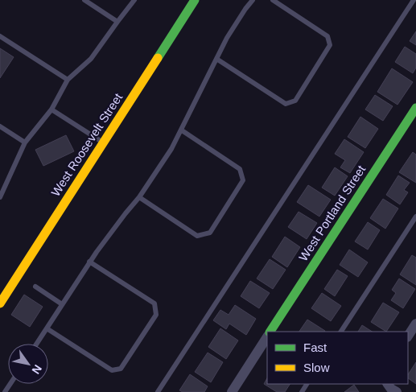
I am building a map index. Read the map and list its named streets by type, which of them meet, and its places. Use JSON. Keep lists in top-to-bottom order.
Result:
{
  "streets": {
    "street": ["West Roosevelt Street", "West Portland Street"]
  },
  "legend": ["Fast", "Slow"],
  "north": "bottom right"
}
